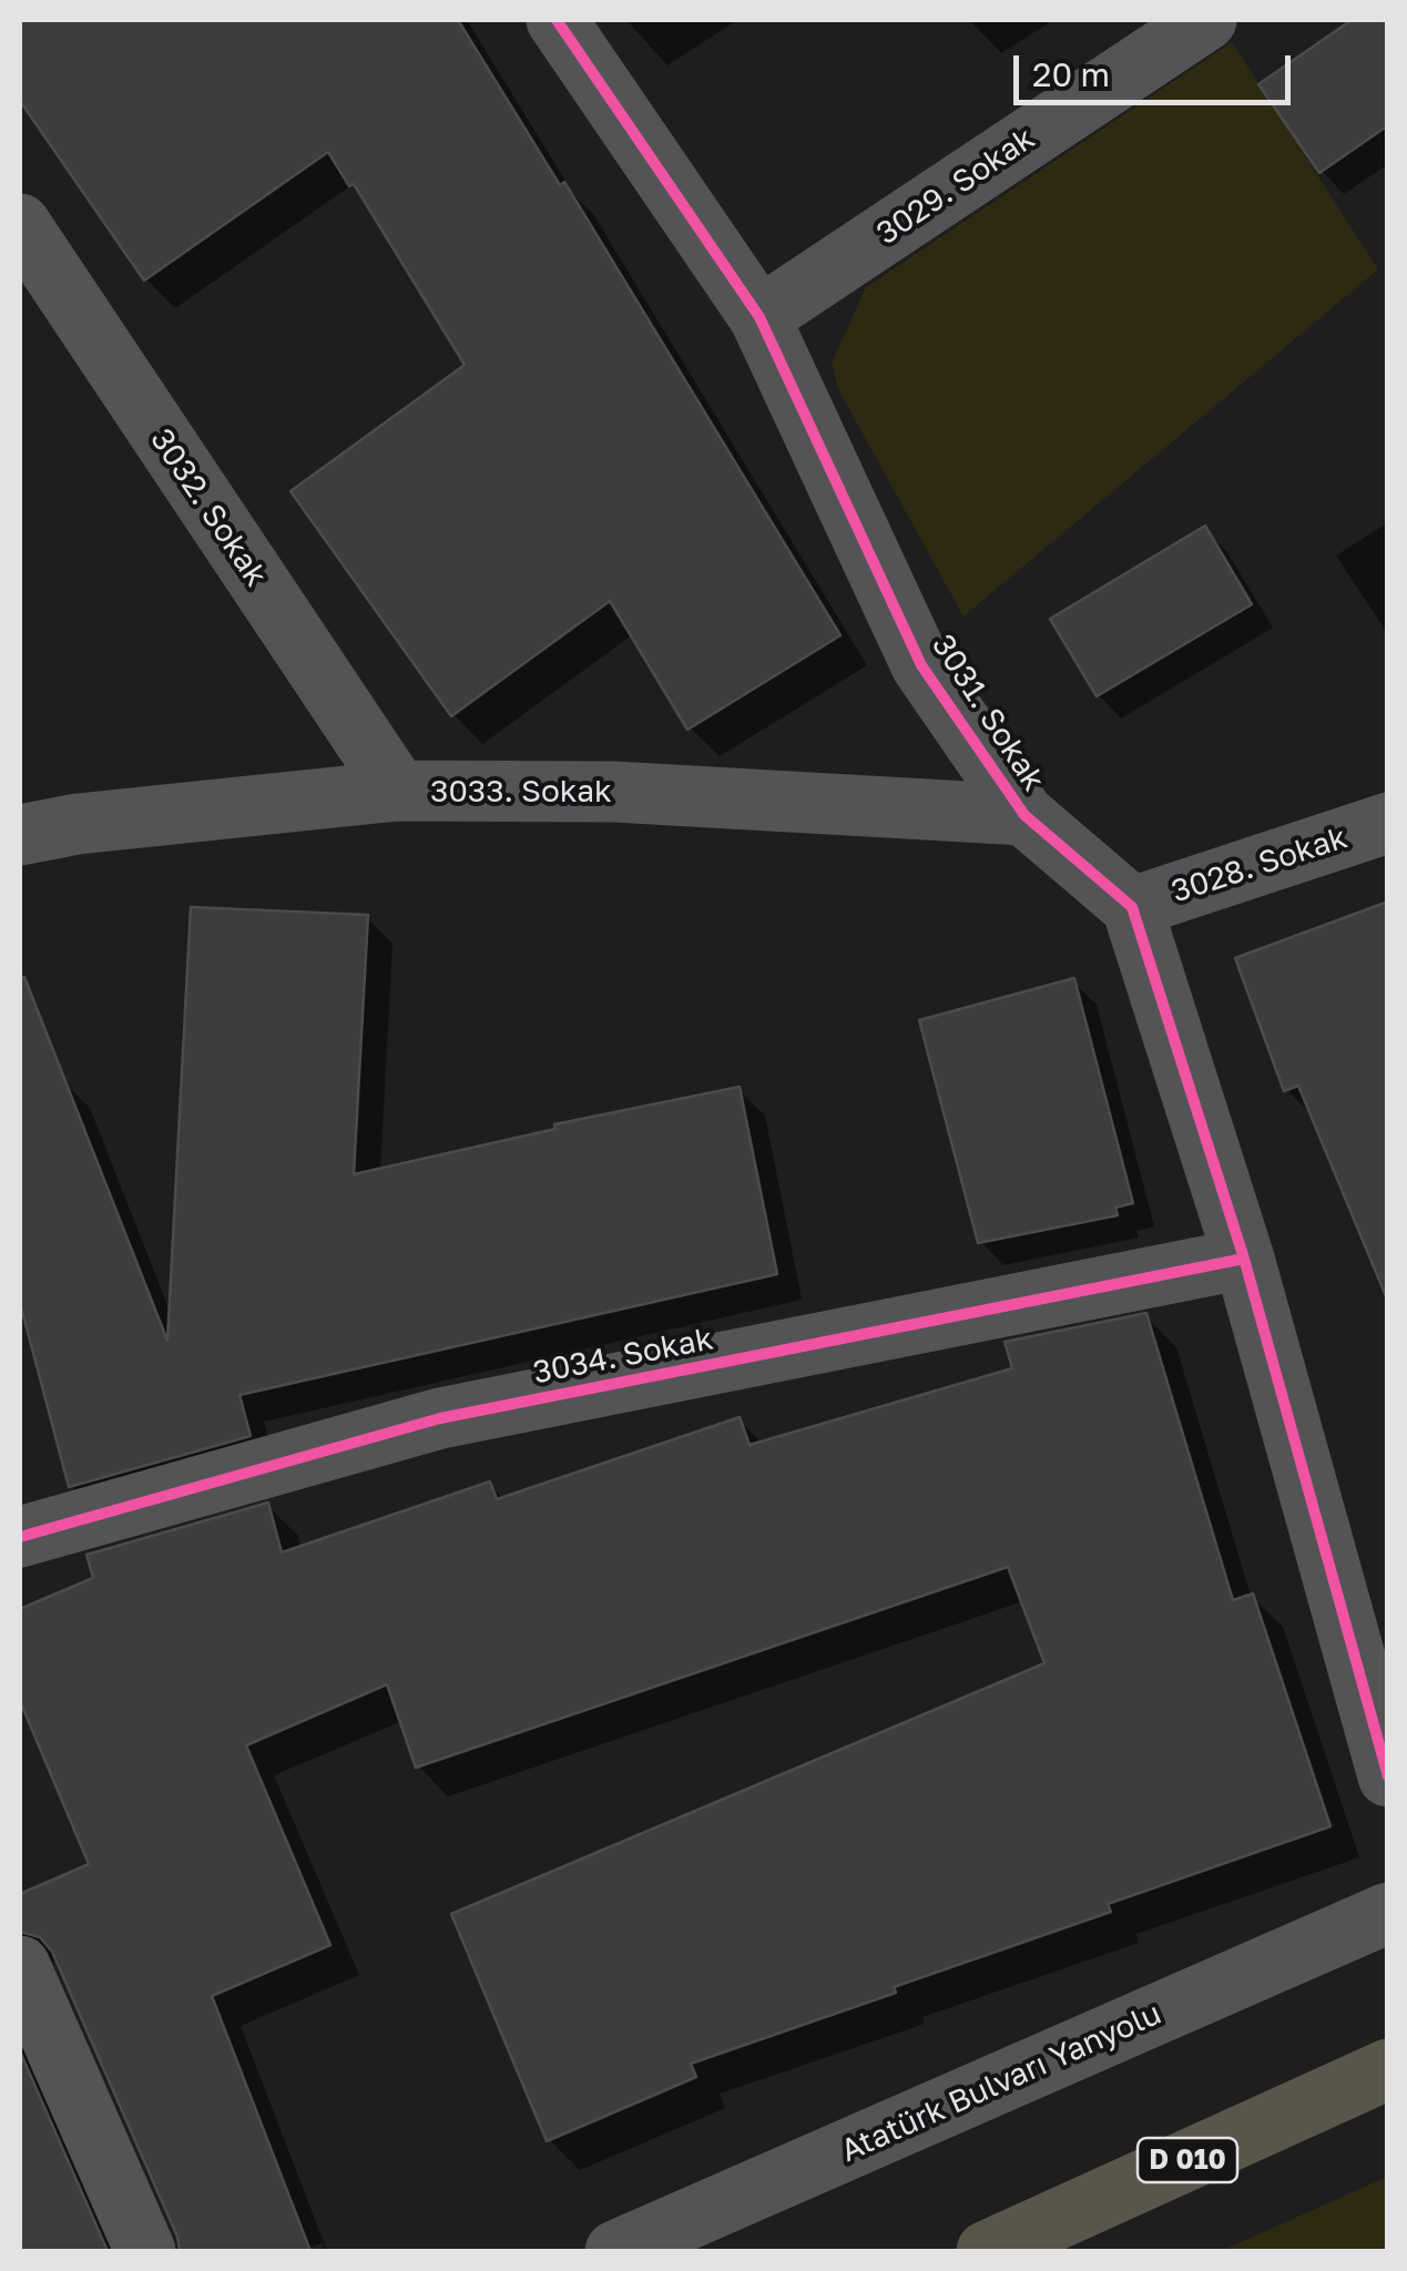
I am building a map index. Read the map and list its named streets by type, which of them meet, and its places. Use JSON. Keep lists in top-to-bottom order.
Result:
{
  "streets": {
    "highway": ["D 010"],
    "street": [
      "3029. Sokak",
      "3032. Sokak",
      "3031. Sokak",
      "3033. Sokak",
      "3028. Sokak",
      "3034. Sokak",
      "Atatürk Bulvarı Yanyolu"
    ]
  },
  "crossings": [
    ["3029. Sokak", "3031. Sokak"],
    ["3032. Sokak", "3033. Sokak"],
    ["3031. Sokak", "3033. Sokak"],
    ["3031. Sokak", "3028. Sokak"]
  ],
  "scale_bar": "20 m"
}
